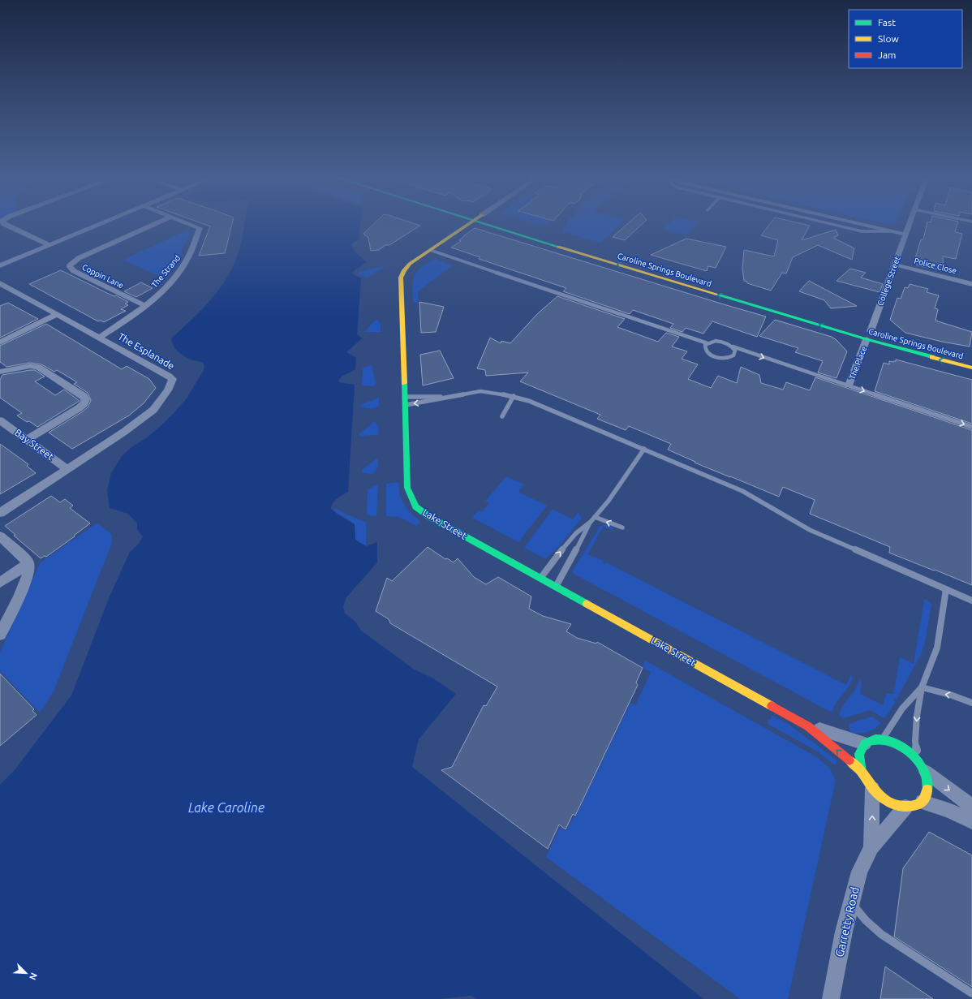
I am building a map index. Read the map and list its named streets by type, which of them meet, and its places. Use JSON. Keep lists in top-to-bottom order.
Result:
{
  "streets": {
    "main road": ["Caroline Springs Boulevard", "Lake Street"],
    "street": [
      "Police Close",
      "The Strand",
      "Coppin Lane",
      "College Street",
      "The Esplanade",
      "The Place",
      "Bay Street",
      "Garretty Road"
    ]
  },
  "crossings": [
    ["Police Close", "College Street"],
    ["Caroline Springs Boulevard", "College Street"],
    ["Caroline Springs Boulevard", "The Place"],
    ["The Strand", "Coppin Lane"],
    ["The Strand", "The Esplanade"],
    ["The Esplanade", "Bay Street"],
    ["Lake Street", "Garretty Road"]
  ],
  "one_way": ["Caroline Springs Boulevard"],
  "water": ["Lake Caroline"],
  "legend": ["Fast", "Slow", "Jam"],
  "north": "bottom right"
}
